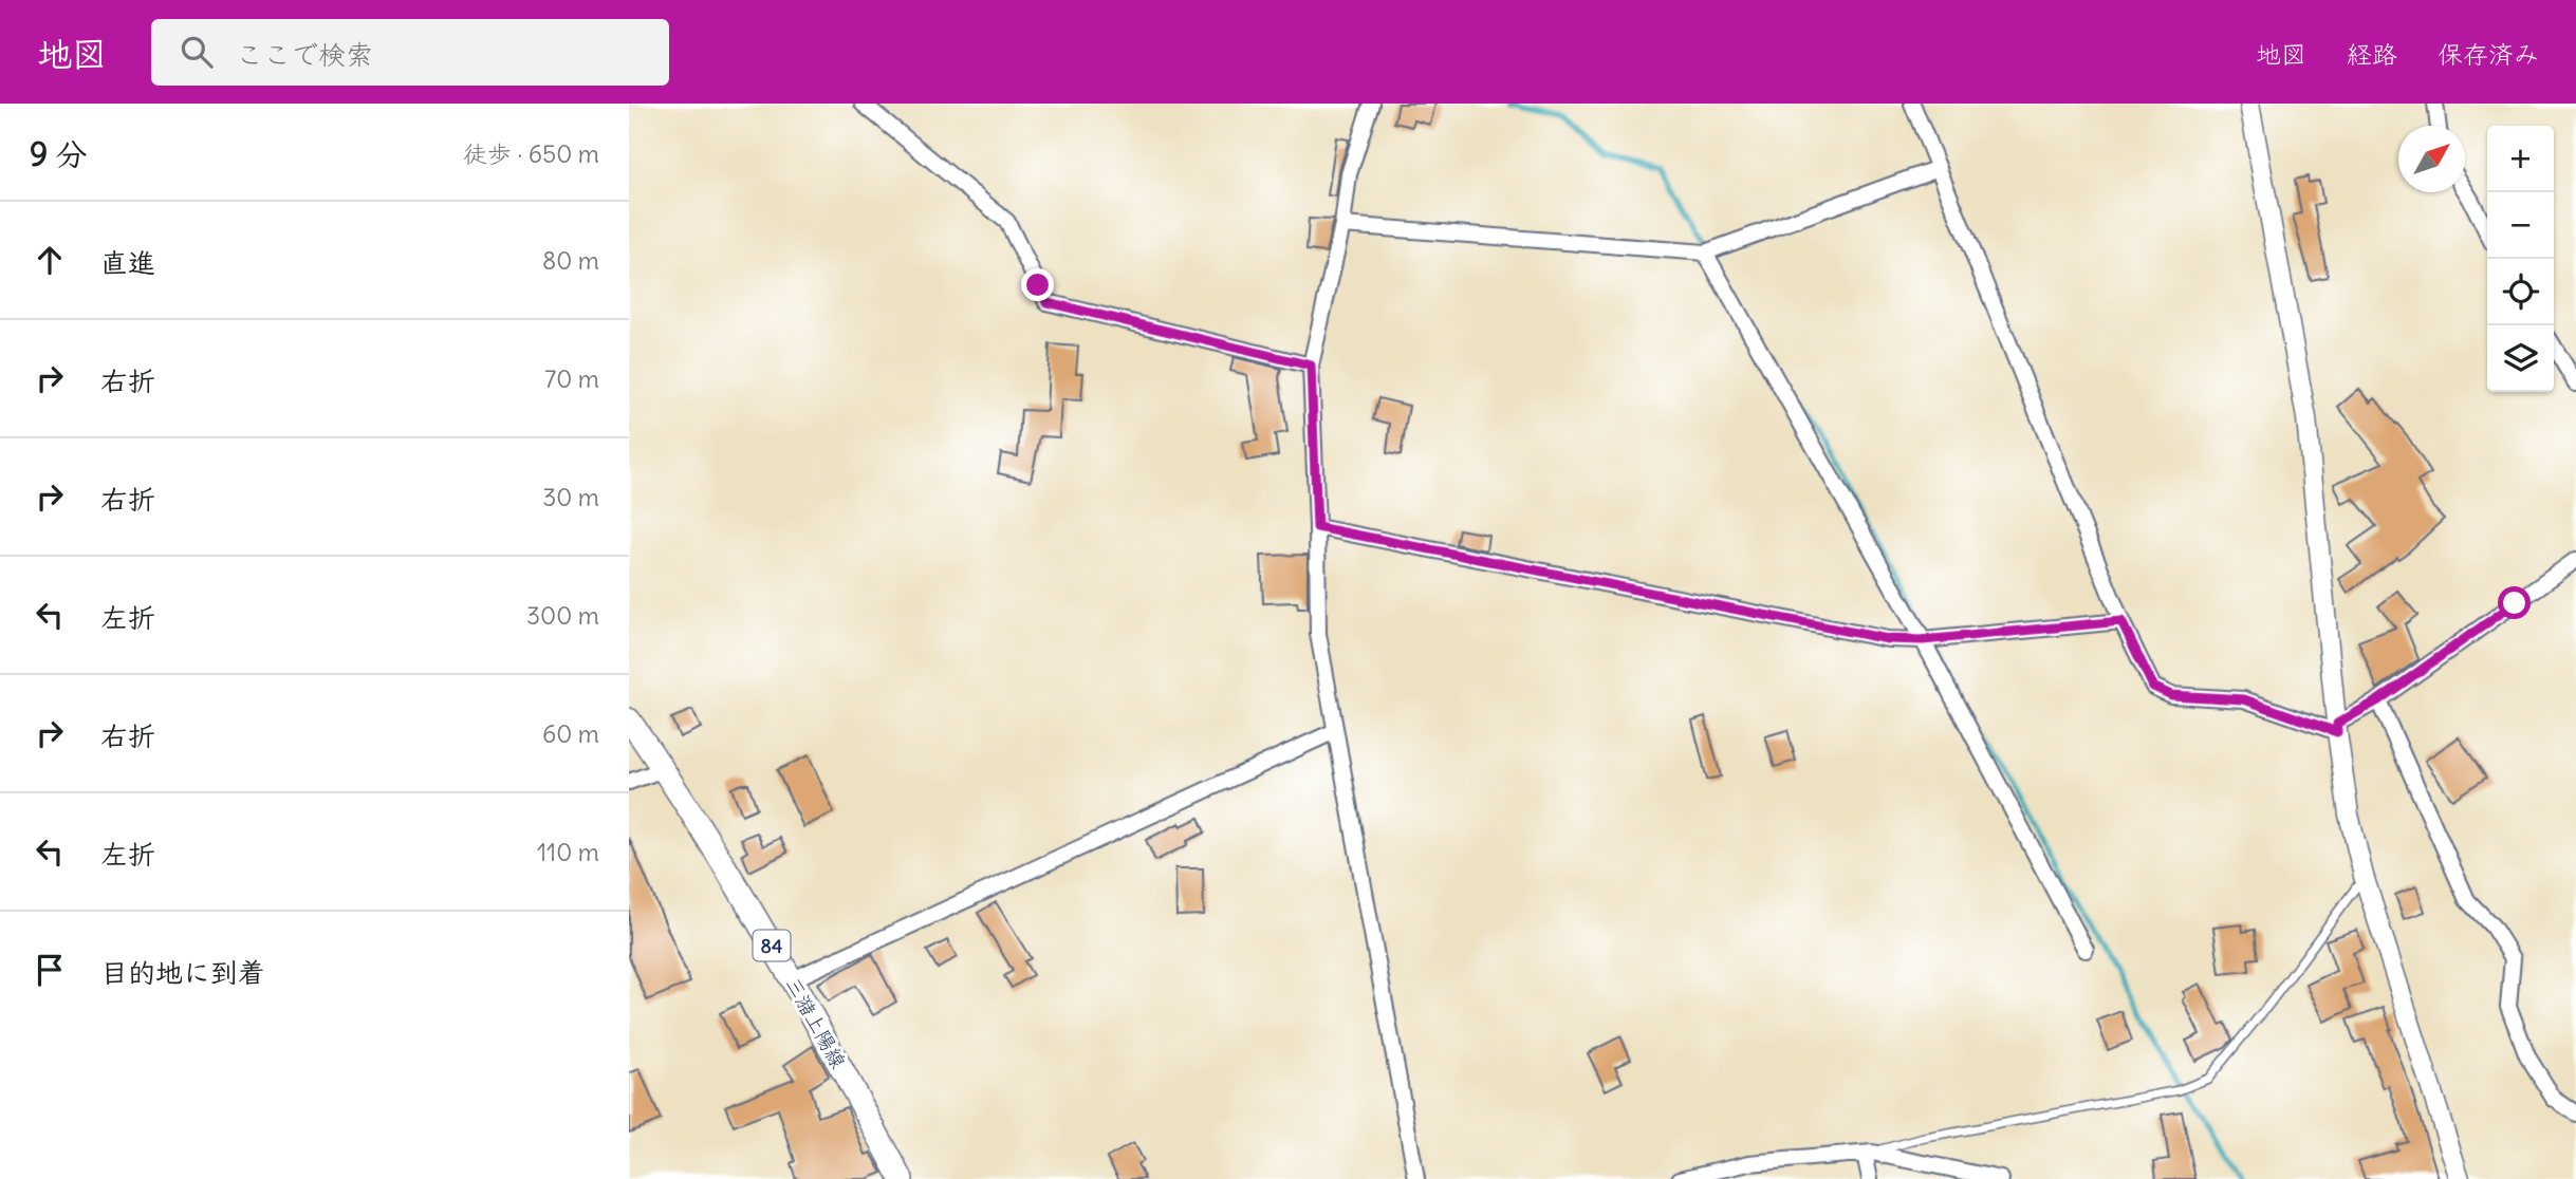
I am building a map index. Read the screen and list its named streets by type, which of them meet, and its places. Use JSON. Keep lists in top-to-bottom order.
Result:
{
  "streets": {
    "main road": ["84", "三潴上陽線"]
  },
  "north": "top right",
  "page": {
    "header": "地図",
    "search": "ここで検索",
    "nav": ["地図", "経路", "保存済み"],
    "heading": ["9 分", "徒歩 · 650 m"],
    "map_buttons": ["+", "−"],
    "list": [
      ["直進", "80 m"],
      ["右折", "70 m"],
      ["右折", "30 m"],
      ["左折", "300 m"],
      ["右折", "60 m"],
      ["左折", "110 m"],
      "目的地に到着"
    ]
  }
}
